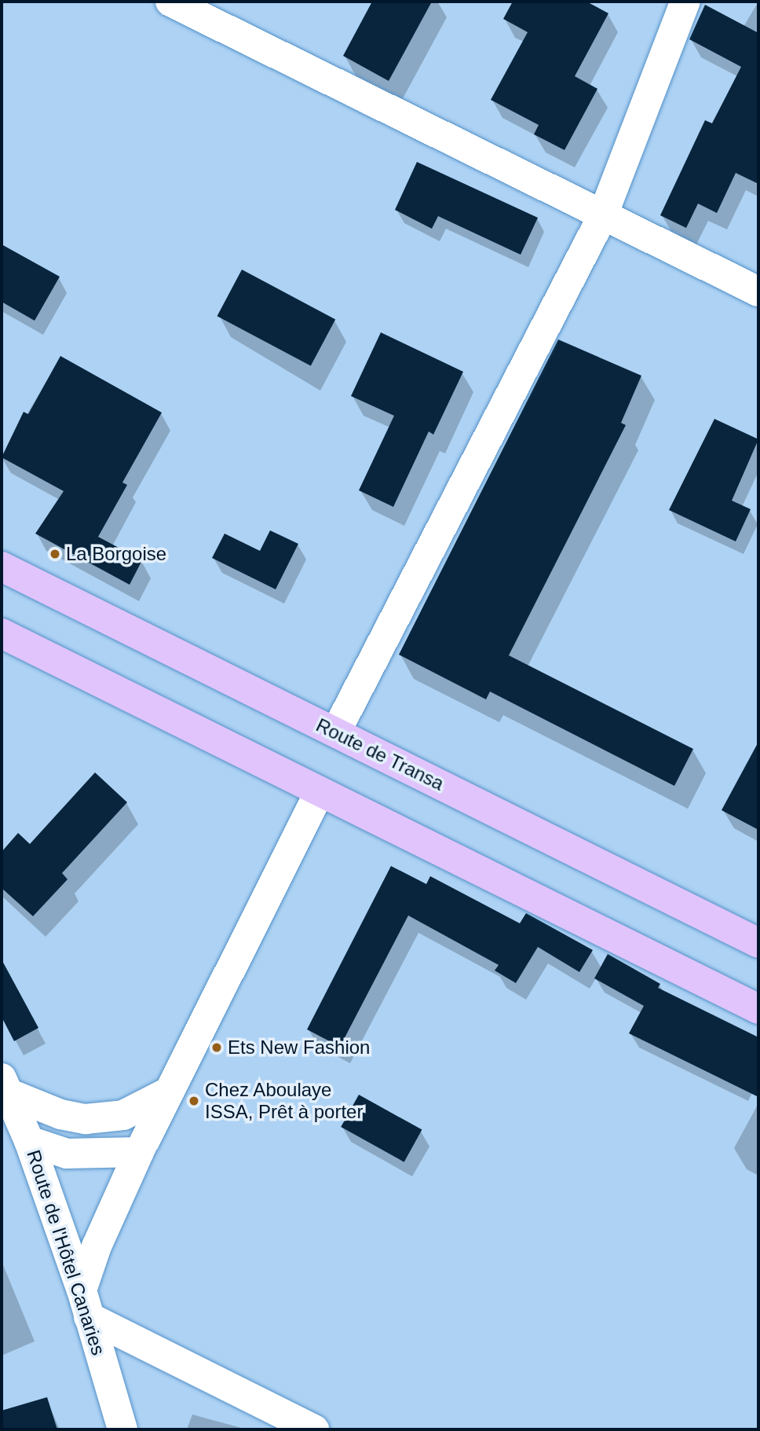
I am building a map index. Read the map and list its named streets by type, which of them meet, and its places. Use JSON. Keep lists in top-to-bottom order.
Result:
{
  "streets": {
    "main road": ["Route de Transa"],
    "street": ["Route de l'Hôtel Canaries"]
  },
  "places": ["La Borgoise", "Ets New Fashion", "Chez Aboulaye ISSA, Prêt à porter"]
}
